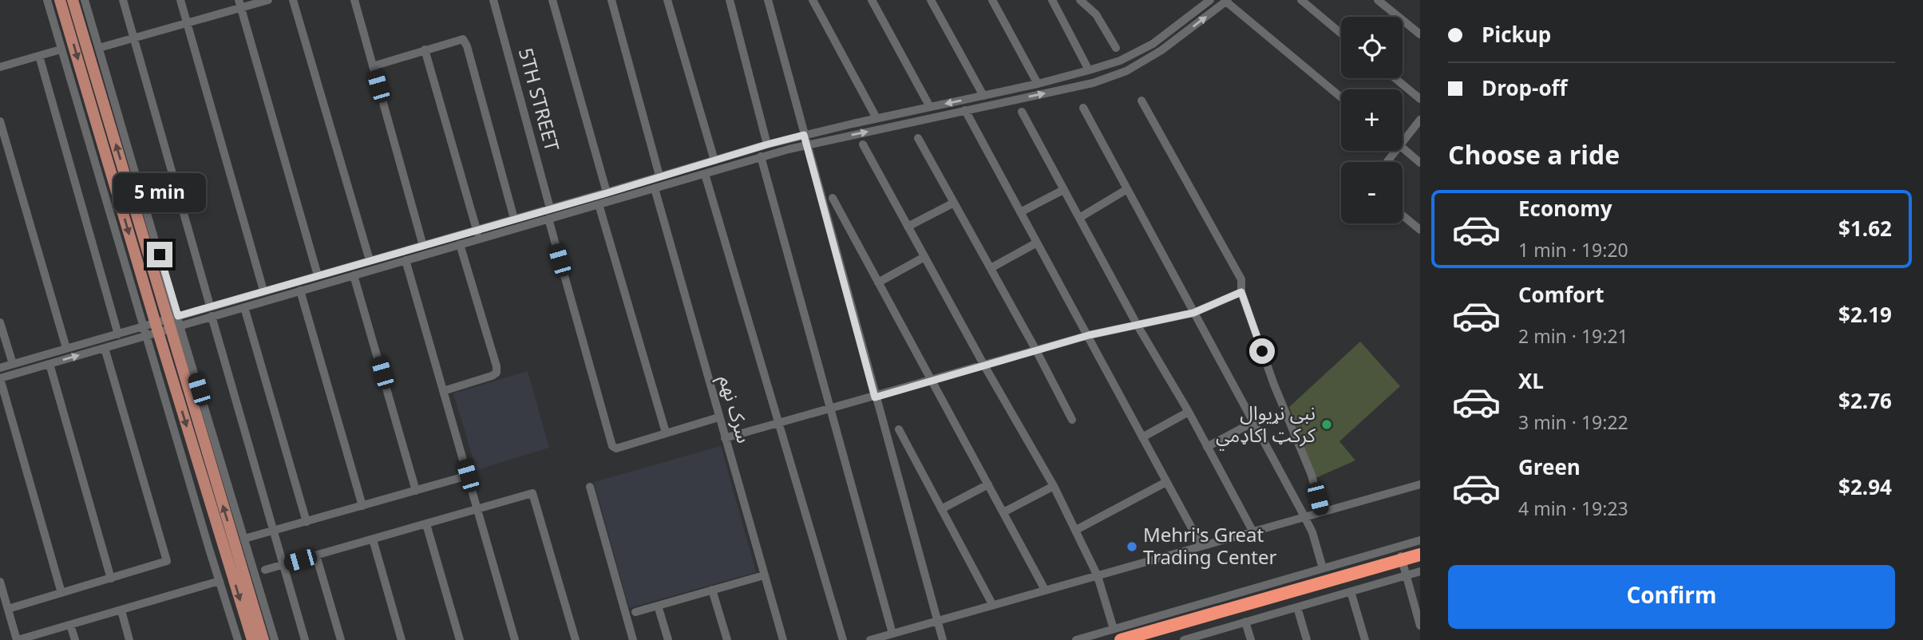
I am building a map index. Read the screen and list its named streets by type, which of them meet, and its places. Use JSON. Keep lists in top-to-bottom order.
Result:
{
  "streets": {
    "street": ["5TH STREET", "سرک نهم"]
  },
  "places": ["نبی نړیوال کرکټ اکاډمي", "Mehri's Great Trading Center"],
  "page": {
    "banner": ["Pickup", "Drop-off"],
    "map_buttons": ["+", "−"],
    "heading": "Choose a ride",
    "bubble": "5 min",
    "list": [
      {
        "name": "Economy",
        "note": "1 min · 19:20",
        "value": "$1.62"
      },
      {
        "name": "Comfort",
        "note": "2 min · 19:21",
        "value": "$2.19"
      },
      {
        "name": "XL",
        "note": "3 min · 19:22",
        "value": "$2.76"
      },
      {
        "name": "Green",
        "note": "4 min · 19:23",
        "value": "$2.94"
      }
    ],
    "buttons": "Confirm"
  }
}
